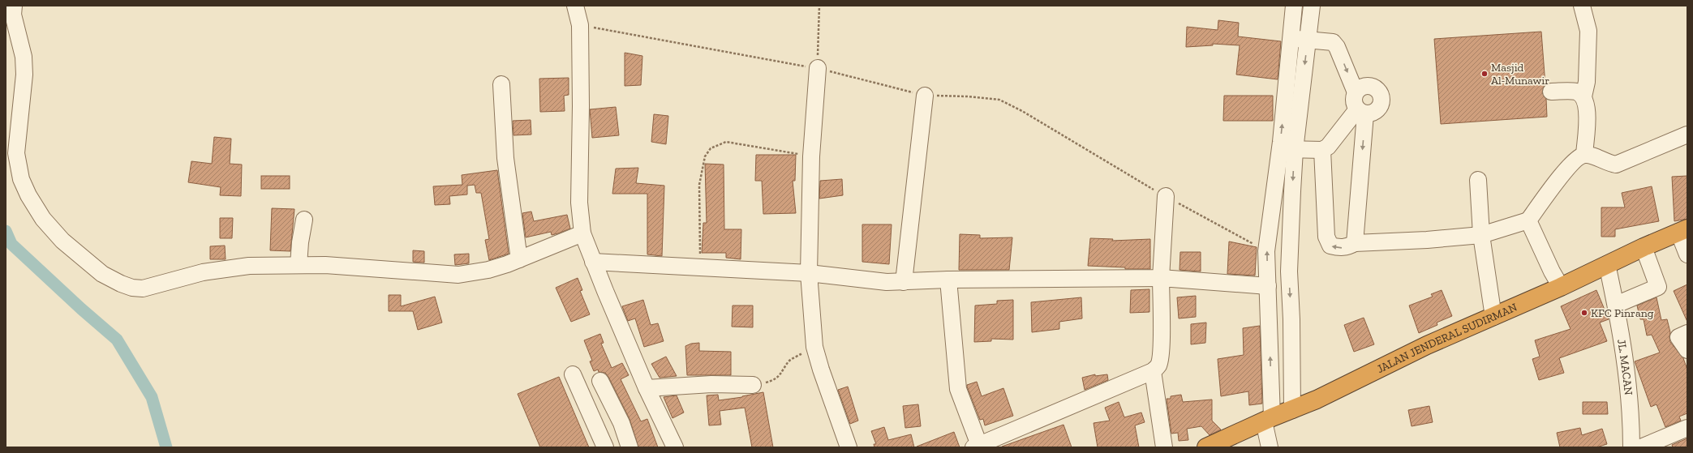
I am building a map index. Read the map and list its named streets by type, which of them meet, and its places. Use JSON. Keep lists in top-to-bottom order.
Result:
{
  "streets": {
    "highway": ["JALAN JENDERAL SUDIRMAN"],
    "street": ["JL. MACAN"]
  },
  "crossings": [
    ["JALAN JENDERAL SUDIRMAN", "JL. MACAN"]
  ],
  "places": ["Masjid Al-Munawir", "KFC Pinrang"]
}
